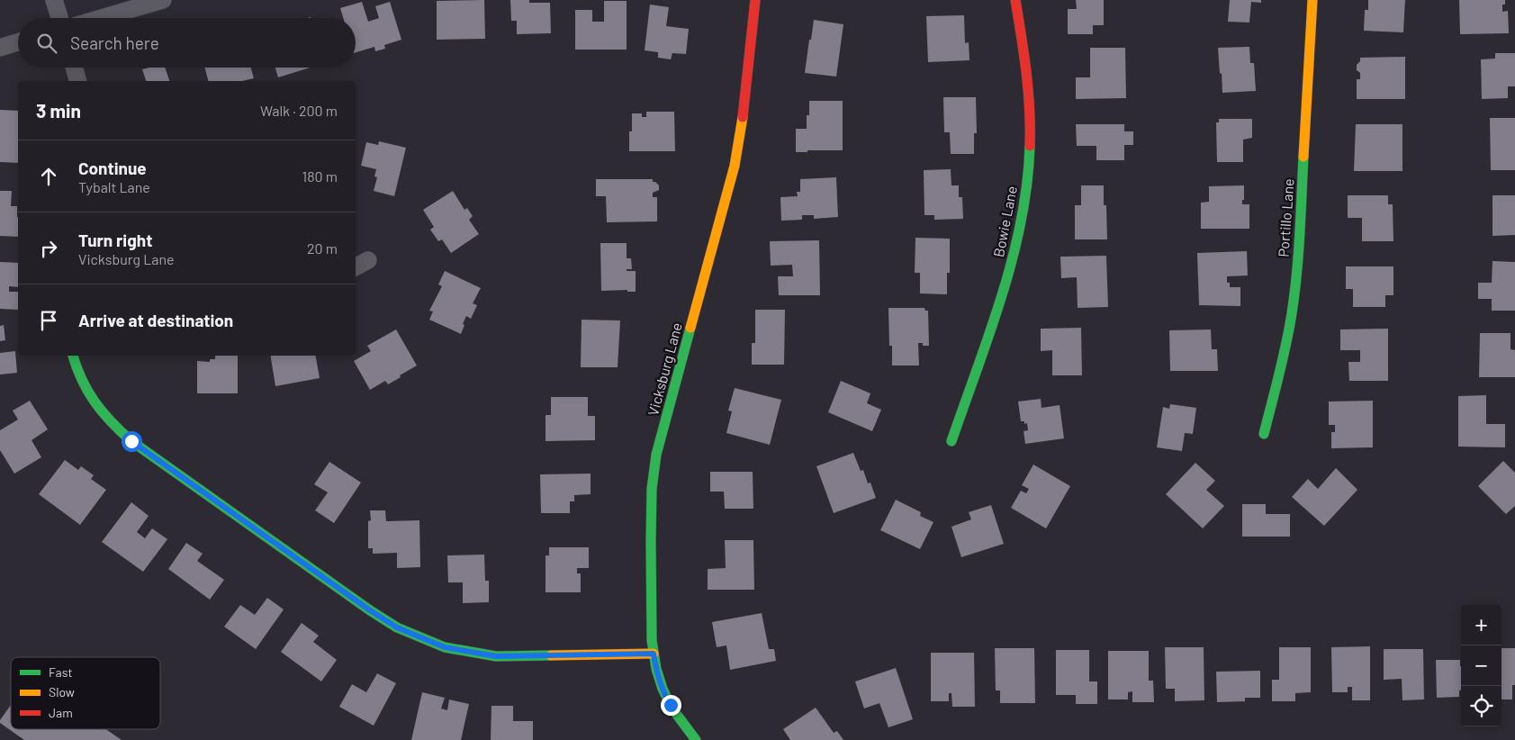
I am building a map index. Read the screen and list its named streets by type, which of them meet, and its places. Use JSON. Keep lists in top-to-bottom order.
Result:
{
  "streets": {
    "street": ["Portillo Lane", "Bowie Lane", "Vicksburg Lane"]
  },
  "legend": ["Fast", "Slow", "Jam"],
  "page": {
    "search": "Search here",
    "heading": ["3 min", "Walk · 200 m"],
    "list": [
      ["Continue", "Tybalt Lane", "180 m"],
      ["Turn right", "Vicksburg Lane", "20 m"],
      "Arrive at destination"
    ],
    "map_buttons": ["+", "−"]
  }
}
